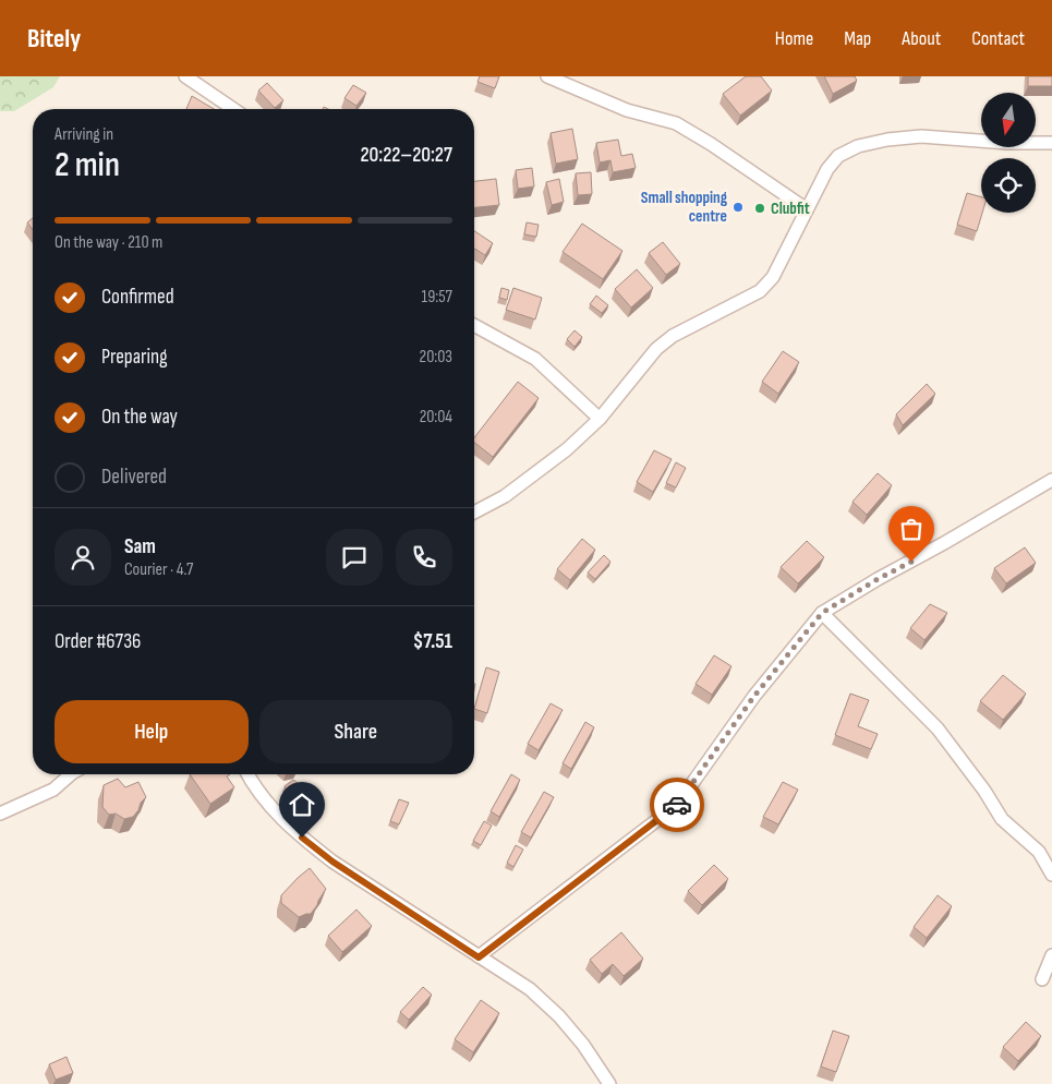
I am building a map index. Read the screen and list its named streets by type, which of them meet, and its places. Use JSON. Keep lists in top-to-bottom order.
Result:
{
  "places": ["Small shopping centre", "Clubfit"],
  "north": "bottom",
  "page": {
    "header": "Bitely",
    "nav": [
      "Home",
      "Map",
      "About",
      "Contact"
    ],
    "heading": ["2 min", "Arriving in", "20:22–20:27"],
    "panel": [
      "Sam",
      "Courier · 4.7",
      "Order #6736",
      "$7.51"
    ],
    "bar": "On the way · 210 m",
    "list": [
      ["Confirmed", "19:57"],
      ["Preparing", "20:03"],
      ["On the way", "20:04"],
      "Delivered"
    ],
    "buttons": ["Help", "Share"]
  }
}
